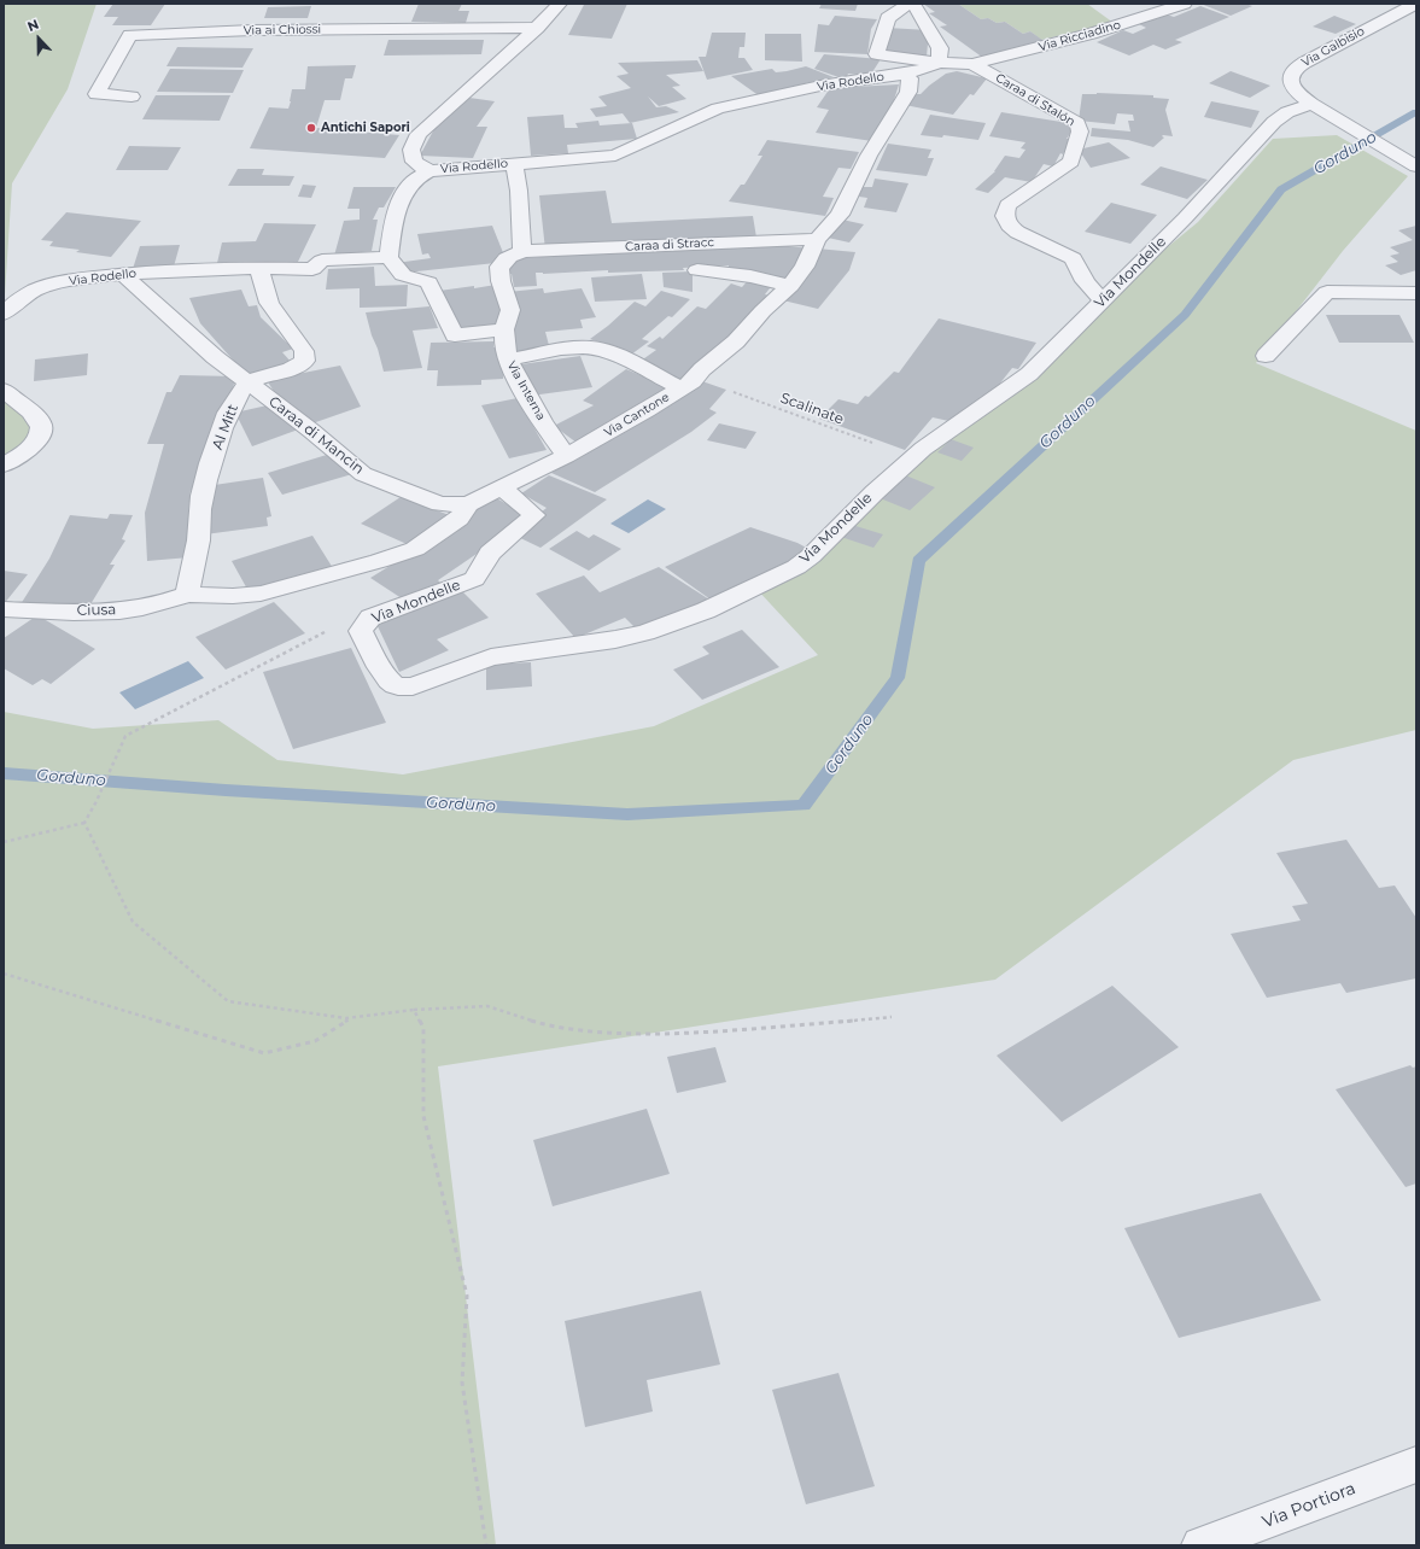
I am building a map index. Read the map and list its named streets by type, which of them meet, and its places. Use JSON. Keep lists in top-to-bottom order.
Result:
{
  "streets": {
    "street": [
      "Via ai Chiossi",
      "Via Ricciadino",
      "Via Galbisio",
      "Via Rodello",
      "Caraa di Stalón",
      "Caraa di Stracc",
      "Via Mondelle",
      "Via Interna",
      "Via Cantone",
      "Al Mitt",
      "Caraa di Mancin",
      "Ciusa",
      "Via Portiora"
    ],
    "path": ["Scalinate"]
  },
  "crossings": [
    ["Via Ricciadino", "Caraa di Stalón"],
    ["Via Galbisio", "Via Mondelle"],
    ["Via Rodello", "Caraa di Stalón"],
    ["Via Rodello", "Via Cantone"],
    ["Via Rodello", "Caraa di Mancin"],
    ["Caraa di Stalón", "Via Mondelle"],
    ["Caraa di Stracc", "Via Interna"],
    ["Caraa di Stracc", "Via Cantone"],
    ["Via Mondelle", "Scalinate"],
    ["Via Mondelle", "Via Cantone"],
    ["Via Interna", "Via Cantone"],
    ["Scalinate", "Via Cantone"],
    ["Via Cantone", "Al Mitt"],
    ["Via Cantone", "Caraa di Mancin"],
    ["Via Cantone", "Ciusa"],
    ["Al Mitt", "Caraa di Mancin"],
    ["Al Mitt", "Ciusa"]
  ],
  "water": ["Gorduno"],
  "places": ["Antichi Sapori"],
  "north": "top"
}
